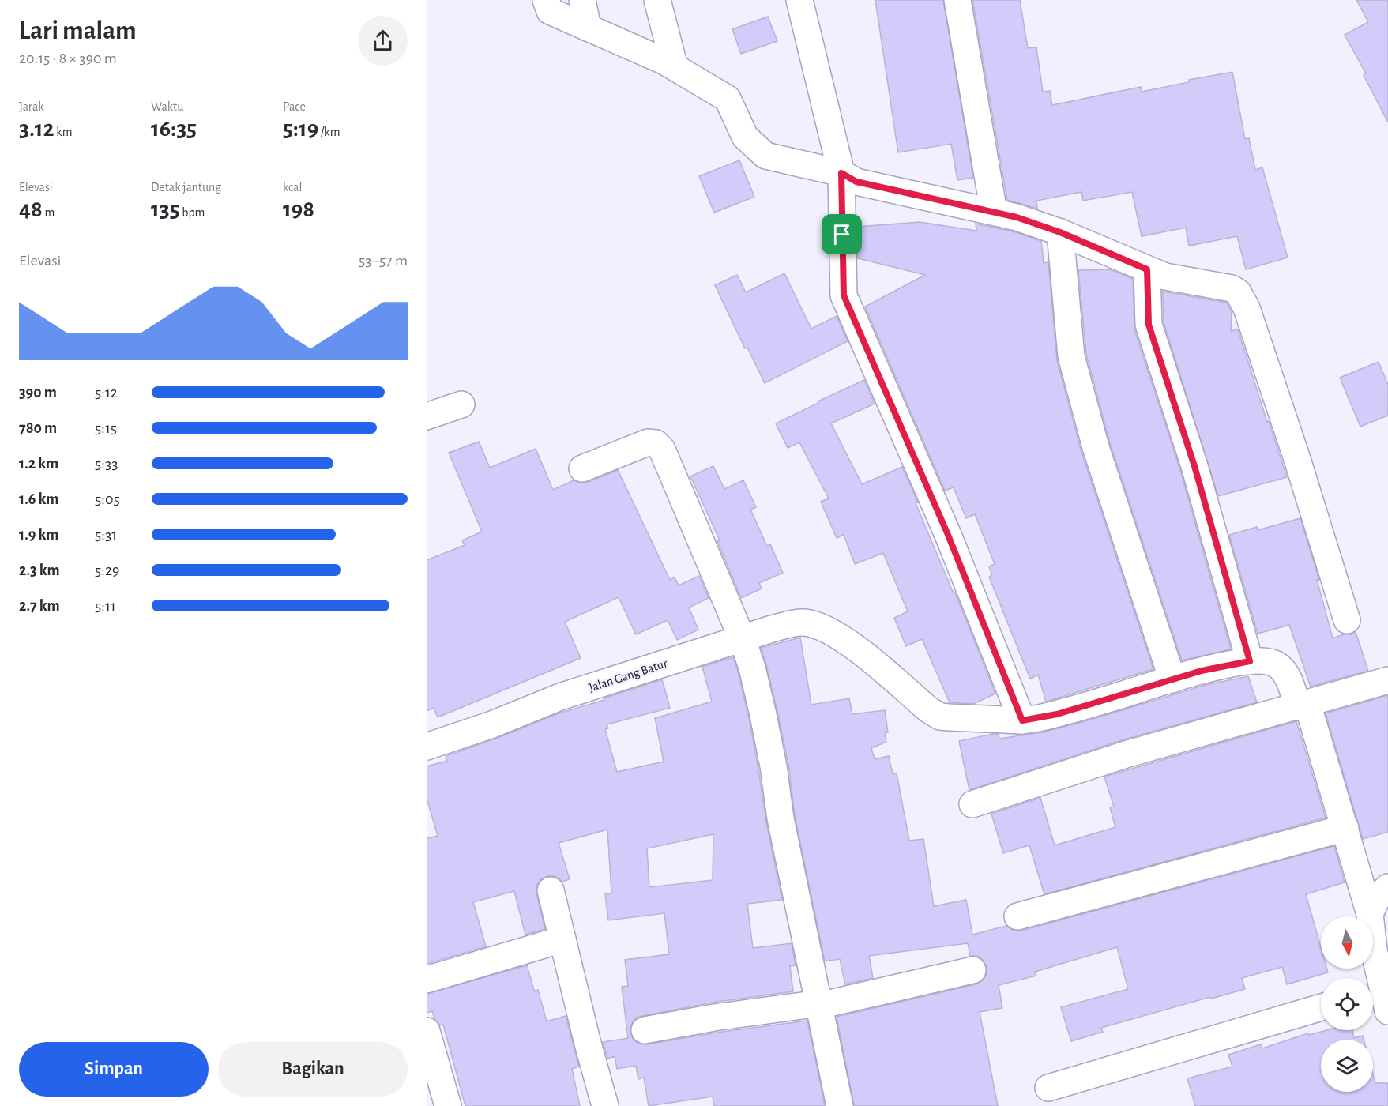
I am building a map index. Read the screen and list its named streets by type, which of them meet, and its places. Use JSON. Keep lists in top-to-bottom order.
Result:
{
  "streets": {
    "street": ["Jalan Gang Batur"]
  },
  "north": "bottom",
  "page": {
    "heading": ["Lari malam", "20:15 · 8 × 390 m"],
    "stats": [
      ["Jarak", "3.12 km"],
      ["Waktu", "16:35"],
      ["Pace", "5:19 /km"],
      ["Elevasi", "48 m"],
      ["Detak jantung", "135 bpm"],
      ["kcal", "198"]
    ],
    "chart": ["Elevasi", "53–57 m"],
    "list": [
      {
        "name": "390 m",
        "note": "5:12"
      },
      {
        "name": "780 m",
        "note": "5:15"
      },
      {
        "name": "1.2 km",
        "note": "5:33"
      },
      {
        "name": "1.6 km",
        "note": "5:05"
      },
      {
        "name": "1.9 km",
        "note": "5:31"
      },
      {
        "name": "2.3 km",
        "note": "5:29"
      },
      {
        "name": "2.7 km",
        "note": "5:11"
      }
    ],
    "buttons": ["Simpan", "Bagikan"]
  }
}
